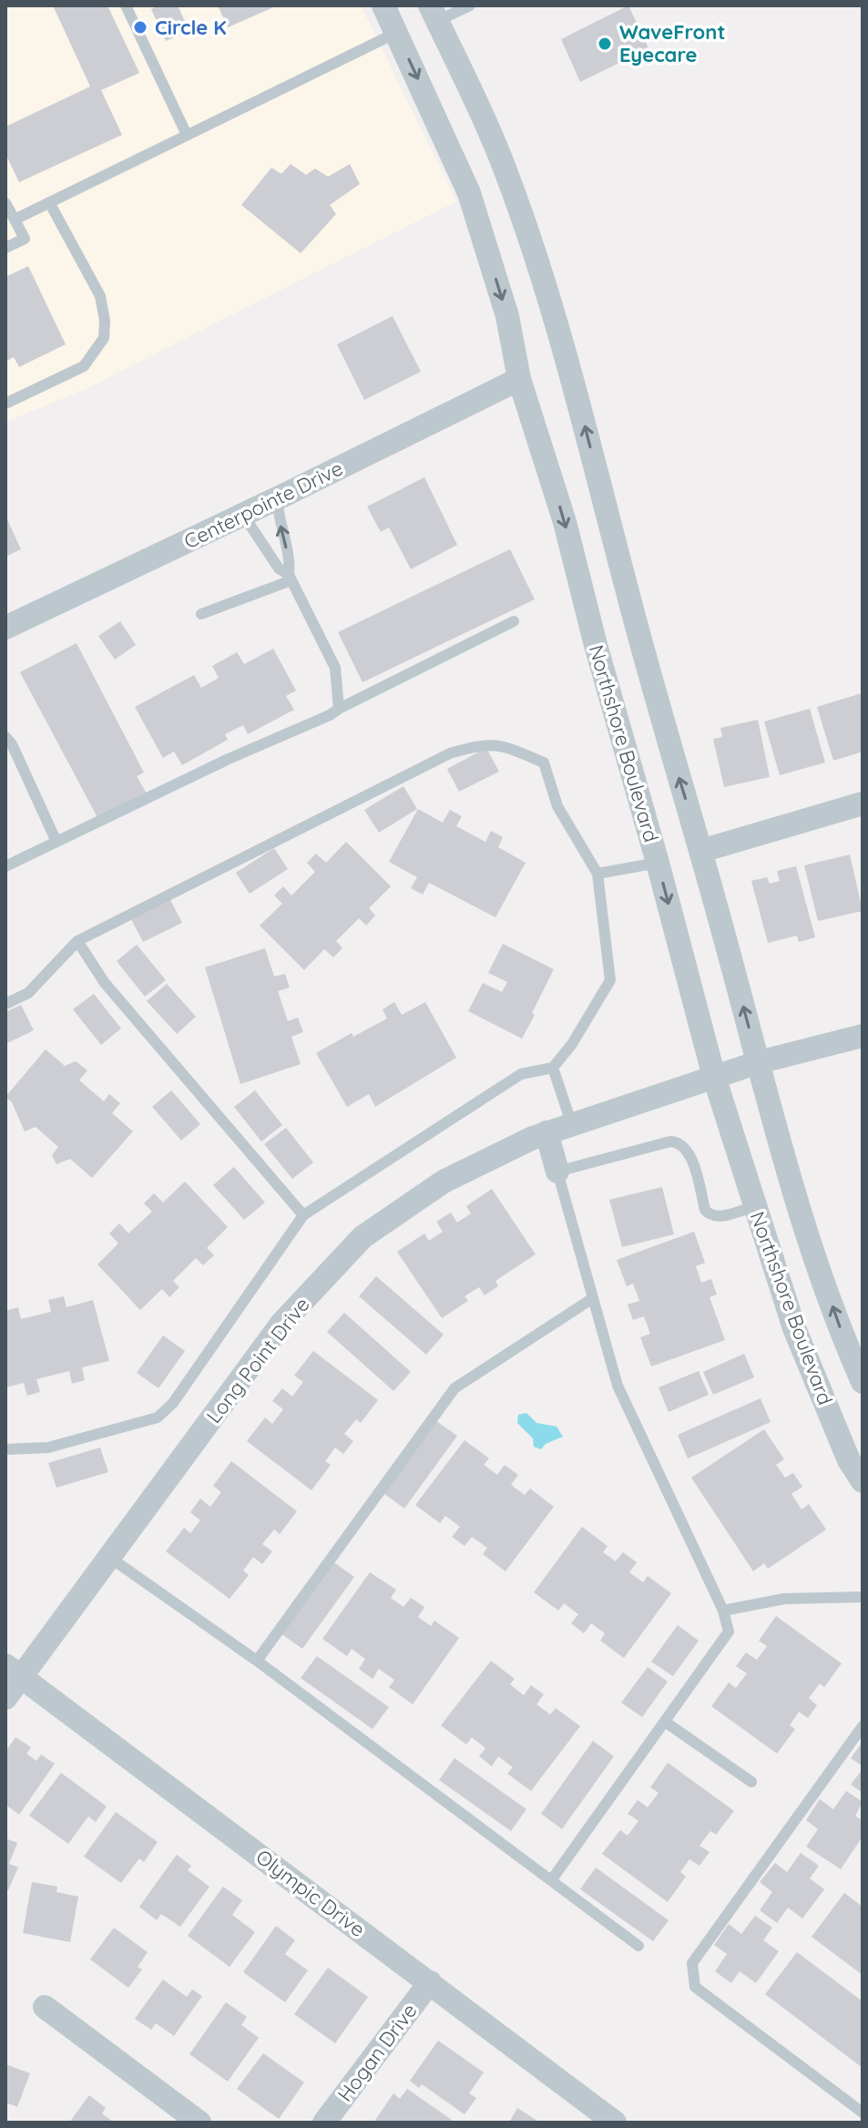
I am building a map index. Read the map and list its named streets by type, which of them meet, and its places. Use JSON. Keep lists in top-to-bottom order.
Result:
{
  "streets": {
    "street": [
      "Centerpointe Drive",
      "Northshore Boulevard",
      "Long Point Drive",
      "Olympic Drive",
      "Hogan Drive"
    ]
  },
  "crossings": [
    ["Centerpointe Drive", "Northshore Boulevard"],
    ["Northshore Boulevard", "Long Point Drive"],
    ["Long Point Drive", "Olympic Drive"],
    ["Olympic Drive", "Hogan Drive"]
  ],
  "places": ["Circle K", "WaveFront Eyecare"]
}
